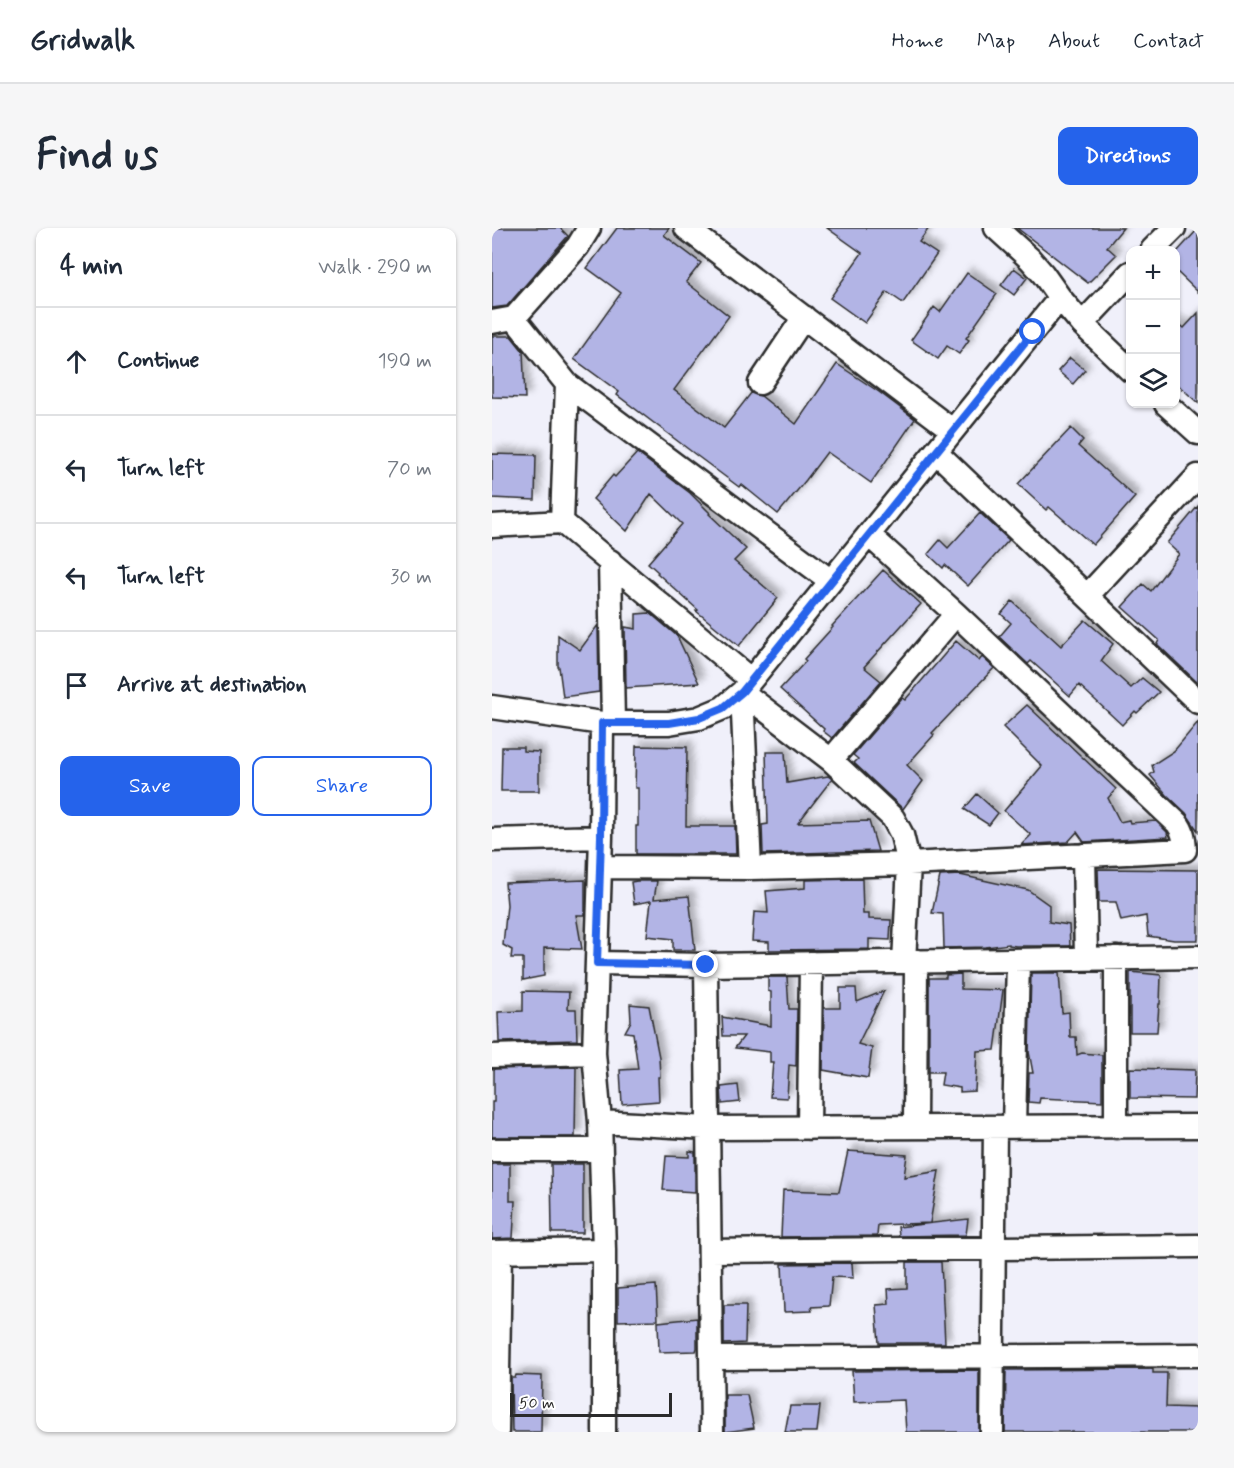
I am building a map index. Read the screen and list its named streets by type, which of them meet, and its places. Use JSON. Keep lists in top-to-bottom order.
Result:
{
  "scale_bar": "50 m",
  "page": {
    "header": "Gridwalk",
    "nav": [
      "Home",
      "Map",
      "About",
      "Contact"
    ],
    "buttons": [
      "Directions",
      ["Save", "Share"]
    ],
    "title": "Find us",
    "heading": ["4 min", "Walk · 290 m"],
    "map_buttons": ["+", "−"],
    "list": [
      ["Continue", "190 m"],
      ["Turn left", "70 m"],
      ["Turn left", "30 m"],
      "Arrive at destination"
    ],
    "scale": "50 m"
  }
}
